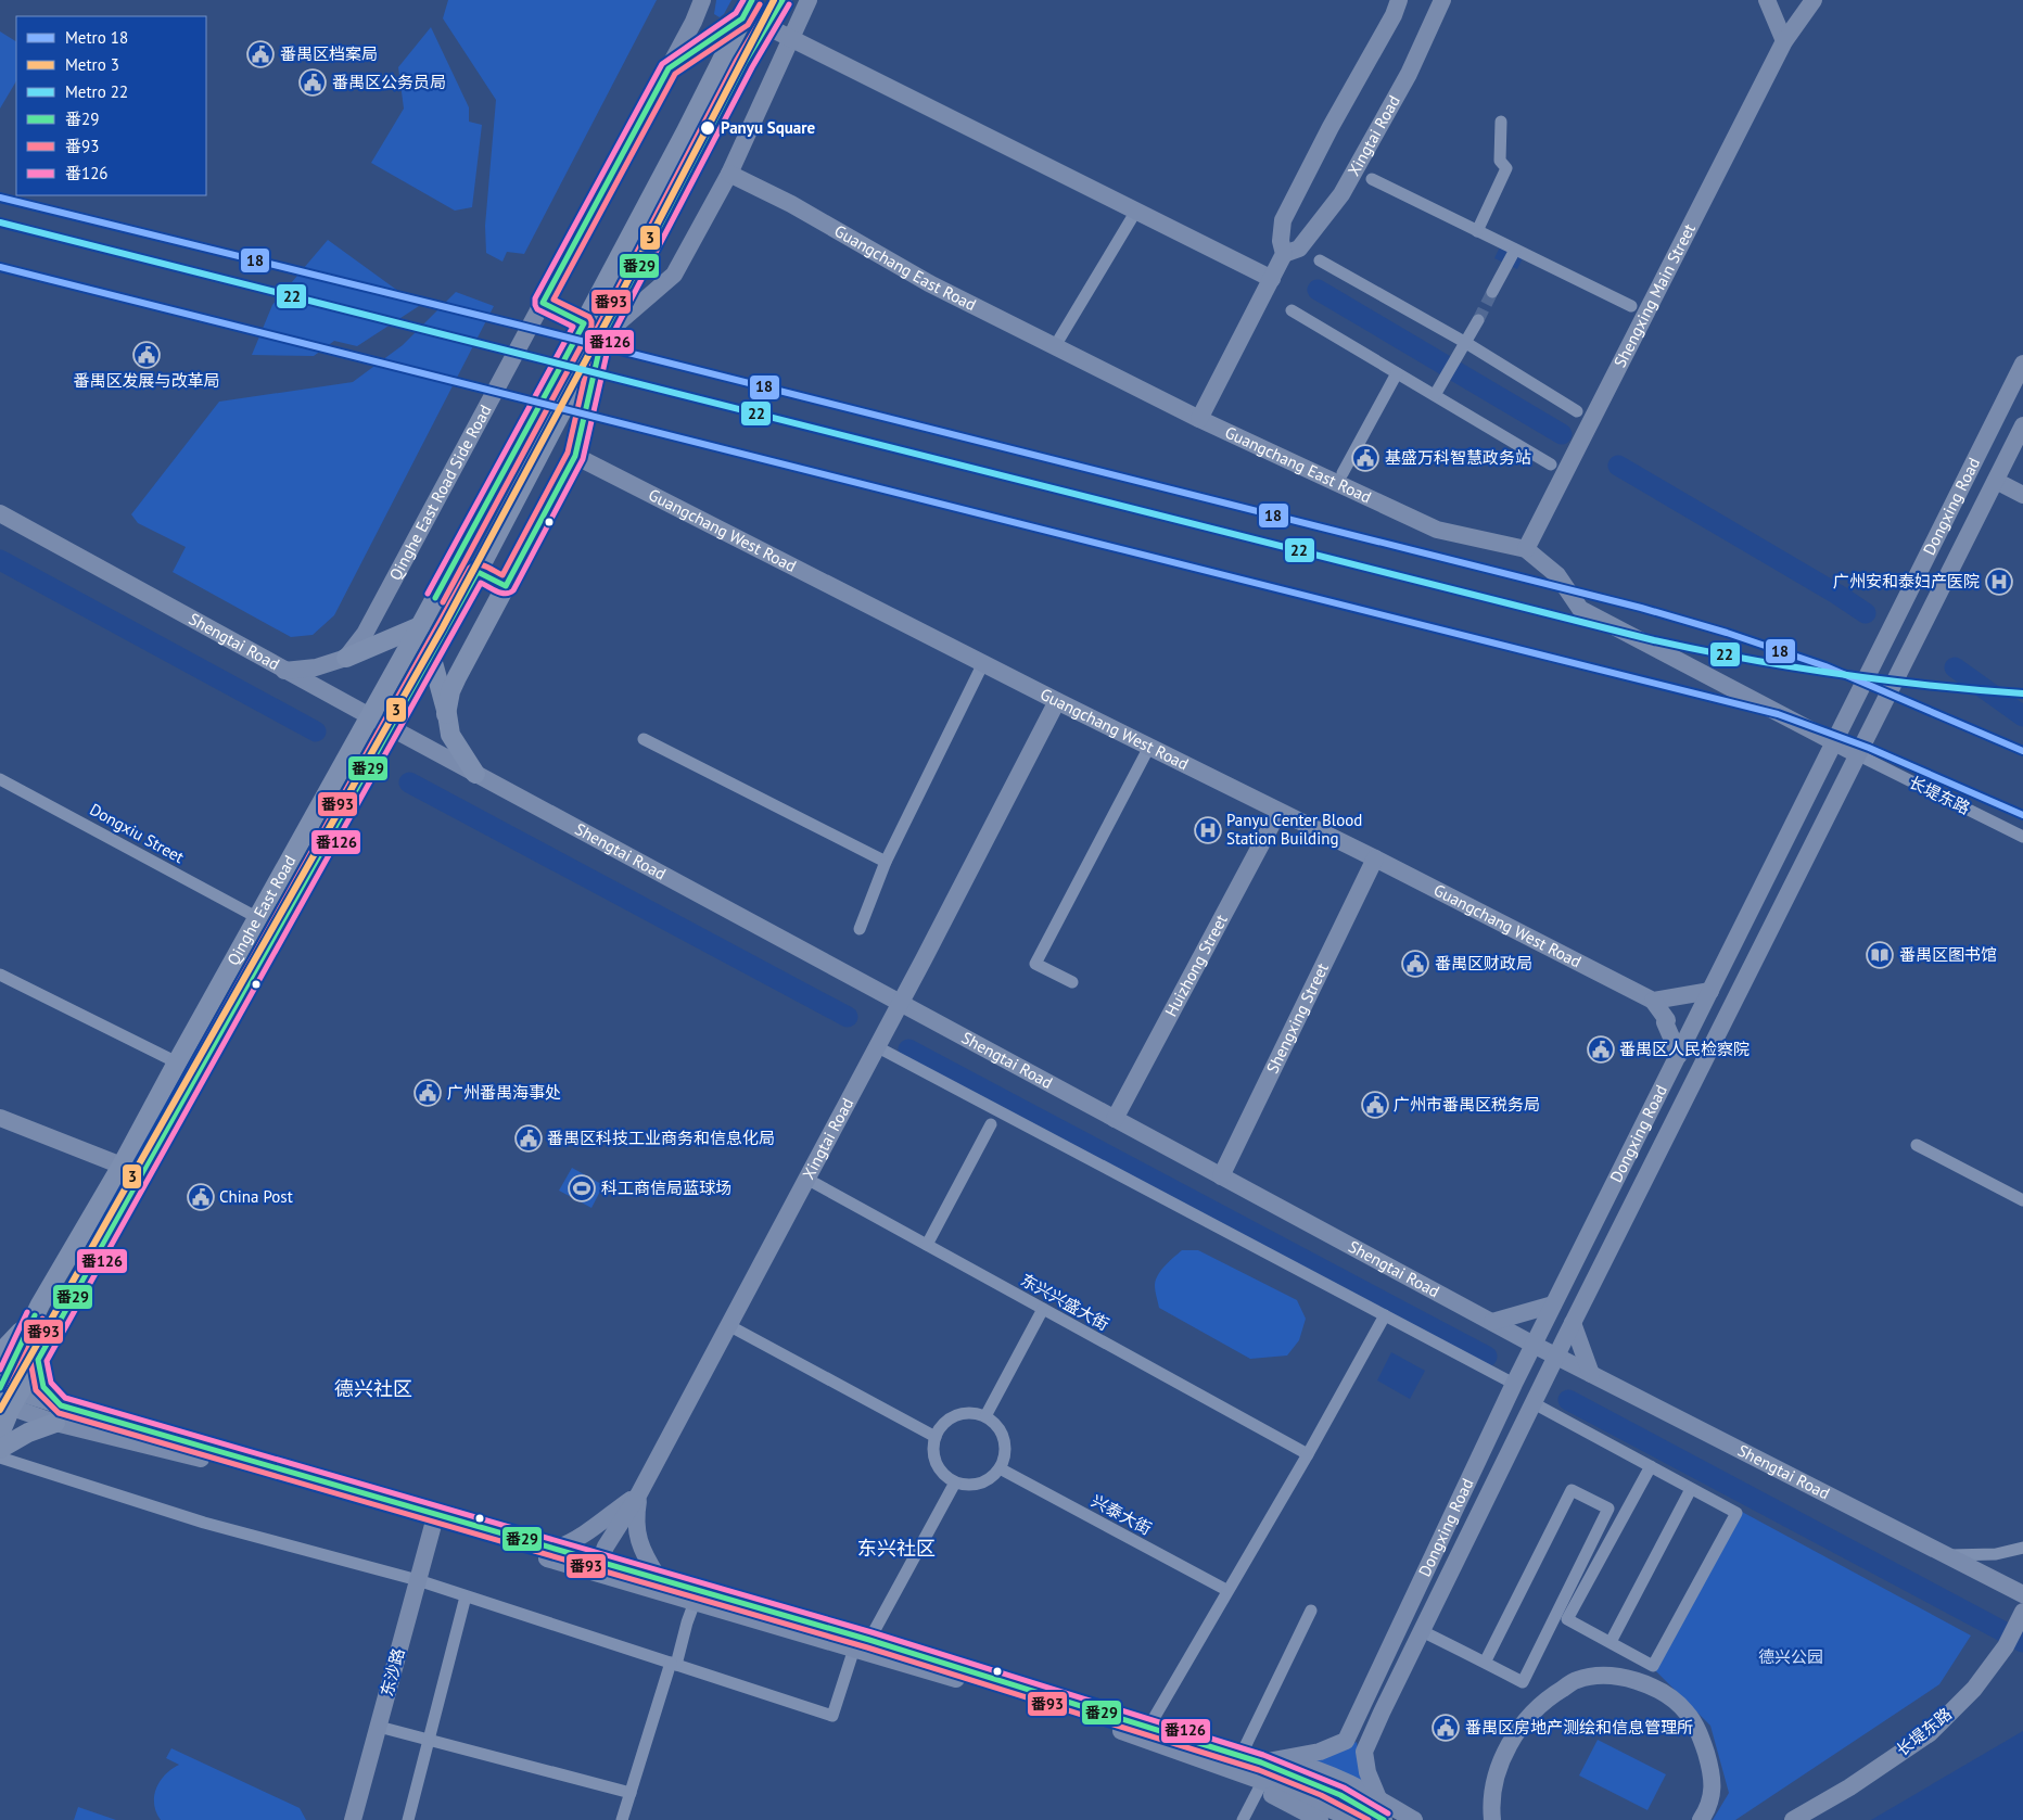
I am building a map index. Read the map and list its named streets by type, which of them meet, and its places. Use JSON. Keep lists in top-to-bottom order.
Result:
{
  "streets": {
    "main road": ["Qinghe East Road"],
    "street": [
      "Xingtai Road",
      "Guangchang East Road",
      "Shengxing Main Street",
      "Qinghe East Road Side Road",
      "Dongxing Road",
      "Guangchang West Road",
      "Shengtai Road",
      "长堤东路",
      "Dongxiu Street",
      "Huizhong Street",
      "Shengxing Street",
      "东兴兴盛大街",
      "兴泰大街",
      "东沙路"
    ]
  },
  "crossings": [
    ["Xingtai Road", "Guangchang West Road"],
    ["Xingtai Road", "Shengtai Road"],
    ["Xingtai Road", "东兴兴盛大街"],
    ["Guangchang East Road", "Shengxing Main Street"],
    ["Guangchang East Road", "Dongxing Road"],
    ["Guangchang East Road", "长堤东路"],
    ["Dongxing Road", "Shengtai Road"],
    ["Dongxing Road", "长堤东路"],
    ["Guangchang West Road", "Huizhong Street"],
    ["Guangchang West Road", "Shengxing Street"],
    ["Shengtai Road", "Qinghe East Road"],
    ["Shengtai Road", "Huizhong Street"],
    ["Shengtai Road", "Shengxing Street"],
    ["Dongxiu Street", "Qinghe East Road"]
  ],
  "districts": ["德兴社区", "东兴社区"],
  "parks": ["德兴公园"],
  "places": {
    "public building": [
      "番禺区档案局",
      "番禺区公务员局",
      "番禺区发展与改革局",
      "基盛万科智慧政务站",
      "番禺区财政局",
      "番禺区人民检察院",
      "广州番禺海事处",
      "广州市番禺区税务局",
      "番禺区科技工业商务和信息化局",
      "China Post",
      "番禺区房地产测绘和信息管理所"
    ],
    "other": ["Panyu Square"],
    "hospital": ["广州安和泰妇产医院", "Panyu Center Blood Station Building"],
    "library": ["番禺区图书馆"],
    "sports": ["科工商信局蓝球场"]
  },
  "lines": [
    "metro line 3",
    "transit line 番29",
    "transit line 番93",
    "transit line 番126",
    "metro line 18",
    "metro line 22"
  ],
  "legend": [
    "Metro 18",
    "Metro 3",
    "Metro 22",
    "番29",
    "番93",
    "番126"
  ]
}
